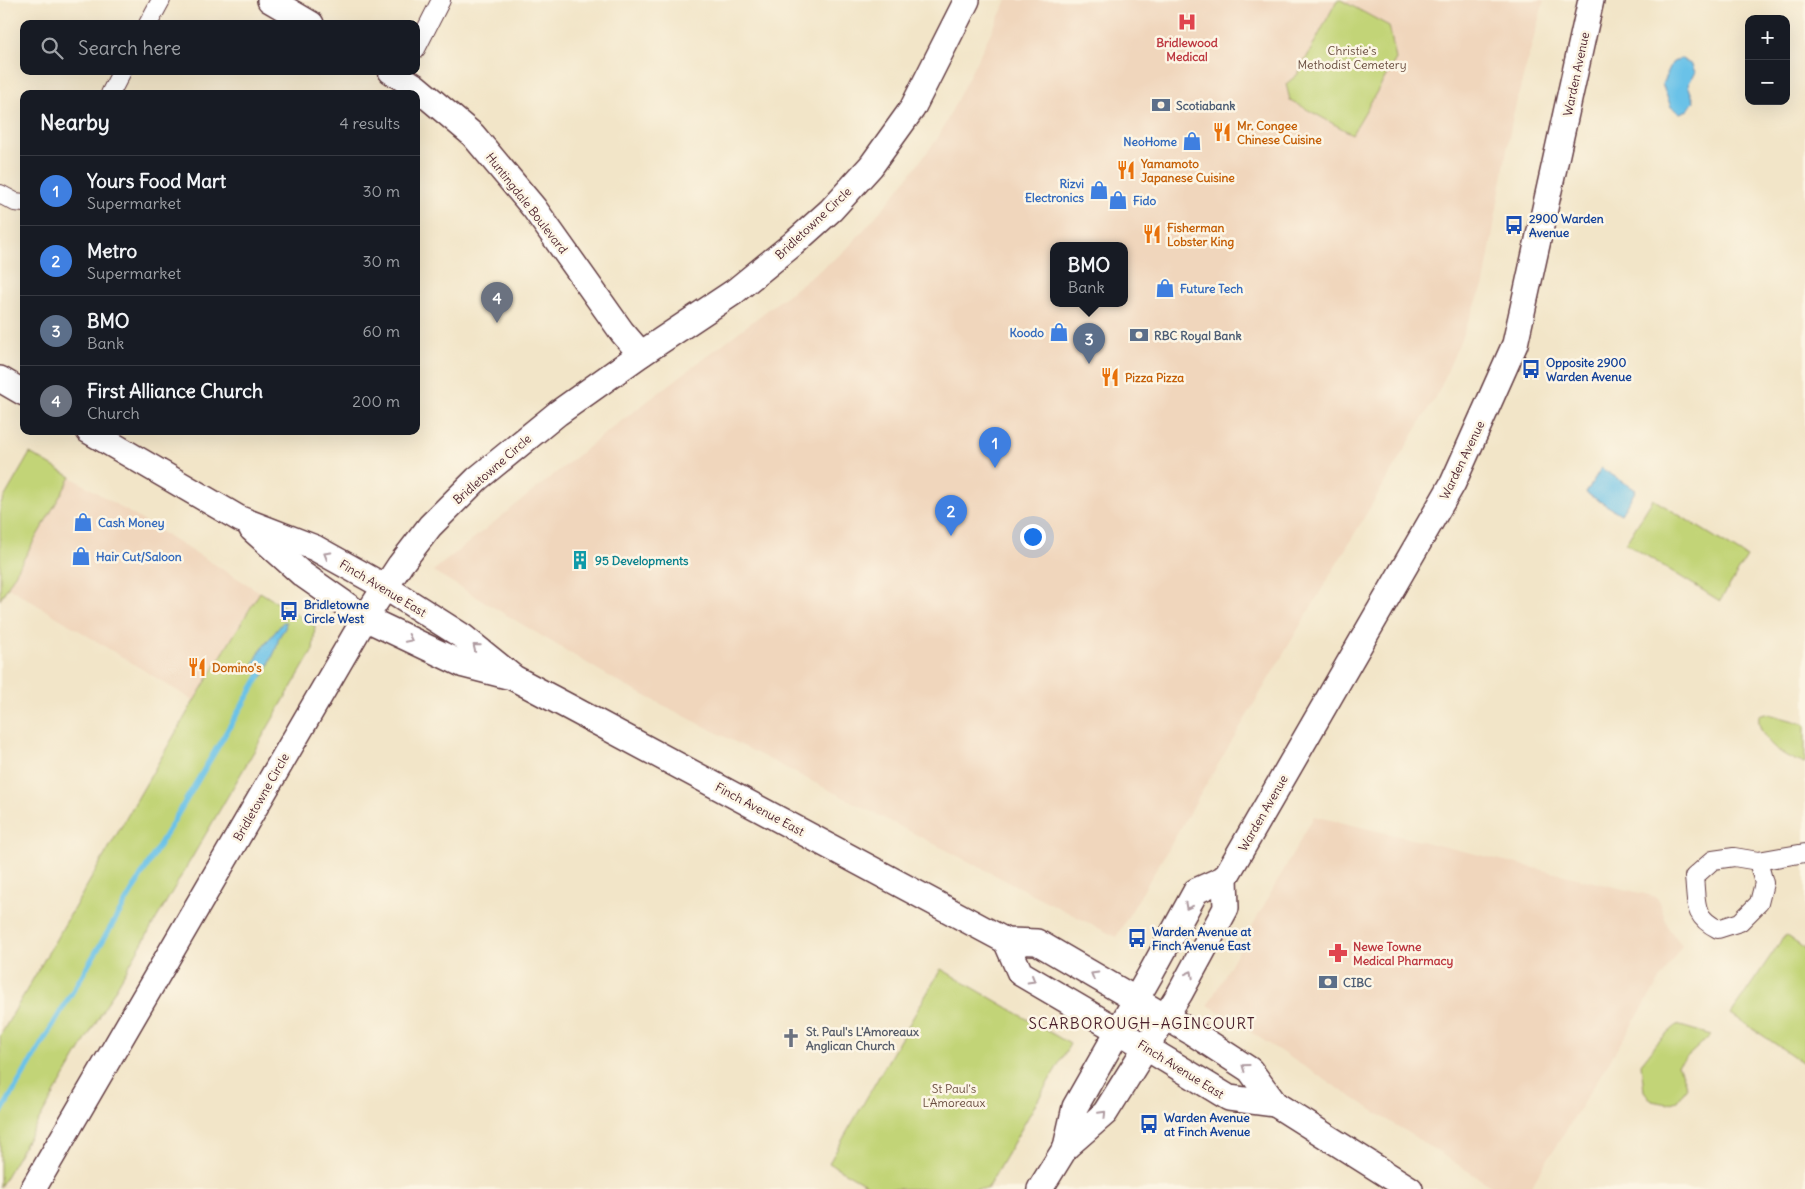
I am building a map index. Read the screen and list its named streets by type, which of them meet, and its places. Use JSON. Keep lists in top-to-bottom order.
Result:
{
  "streets": {
    "main road": [
      "Warden Avenue",
      "Huntingdale Boulevard",
      "Bridletowne Circle",
      "Finch Avenue East"
    ]
  },
  "crossings": [
    ["Huntingdale Boulevard", "Bridletowne Circle"],
    ["Bridletowne Circle", "Finch Avenue East"]
  ],
  "districts": ["SCARBOROUGH–AGINCOURT"],
  "parks": ["Christie's Methodist Cemetery", "St Paul's L'Amoreaux"],
  "places": {
    "hospital": ["Bridlewood Medical"],
    "bank": ["Scotiabank", "RBC Royal Bank", "CIBC"],
    "restaurant": [
      "Mr. Congee Chinese Cuisine",
      "Yamamoto Japanese Cuisine",
      "Fisherman Lobster King",
      "Pizza Pizza",
      "Domino's"
    ],
    "shop": [
      "NeoHome",
      "Rizvi Electronics",
      "Fido",
      "Future Tech",
      "Koodo",
      "Cash Money",
      "Hair Cut/Saloon"
    ],
    "bus stop": [
      "2900 Warden Avenue",
      "Opposite 2900 Warden Avenue",
      "Bridletowne Circle West",
      "Warden Avenue at Finch Avenue East",
      "Warden Avenue at Finch Avenue"
    ],
    "building": ["95 Developments"],
    "pharmacy": ["Newe Towne Medical Pharmacy"],
    "church": ["St. Paul's L'Amoreaux Anglican Church"]
  },
  "page": {
    "map_buttons": ["+", "−"],
    "search": "Search here",
    "heading": ["Nearby", "4 results"],
    "list": [
      {
        "mark": "1",
        "name": "Yours Food Mart",
        "note": "Supermarket",
        "value": "30 m"
      },
      {
        "mark": "2",
        "name": "Metro",
        "note": "Supermarket",
        "value": "30 m"
      },
      {
        "mark": "3",
        "name": "BMO",
        "note": "Bank",
        "value": "60 m"
      },
      {
        "mark": "4",
        "name": "First Alliance Church",
        "note": "Church",
        "value": "200 m"
      }
    ],
    "popup": ["BMO", "Bank"],
    "pins": [
      "4",
      "3",
      "1",
      "2"
    ]
  }
}
